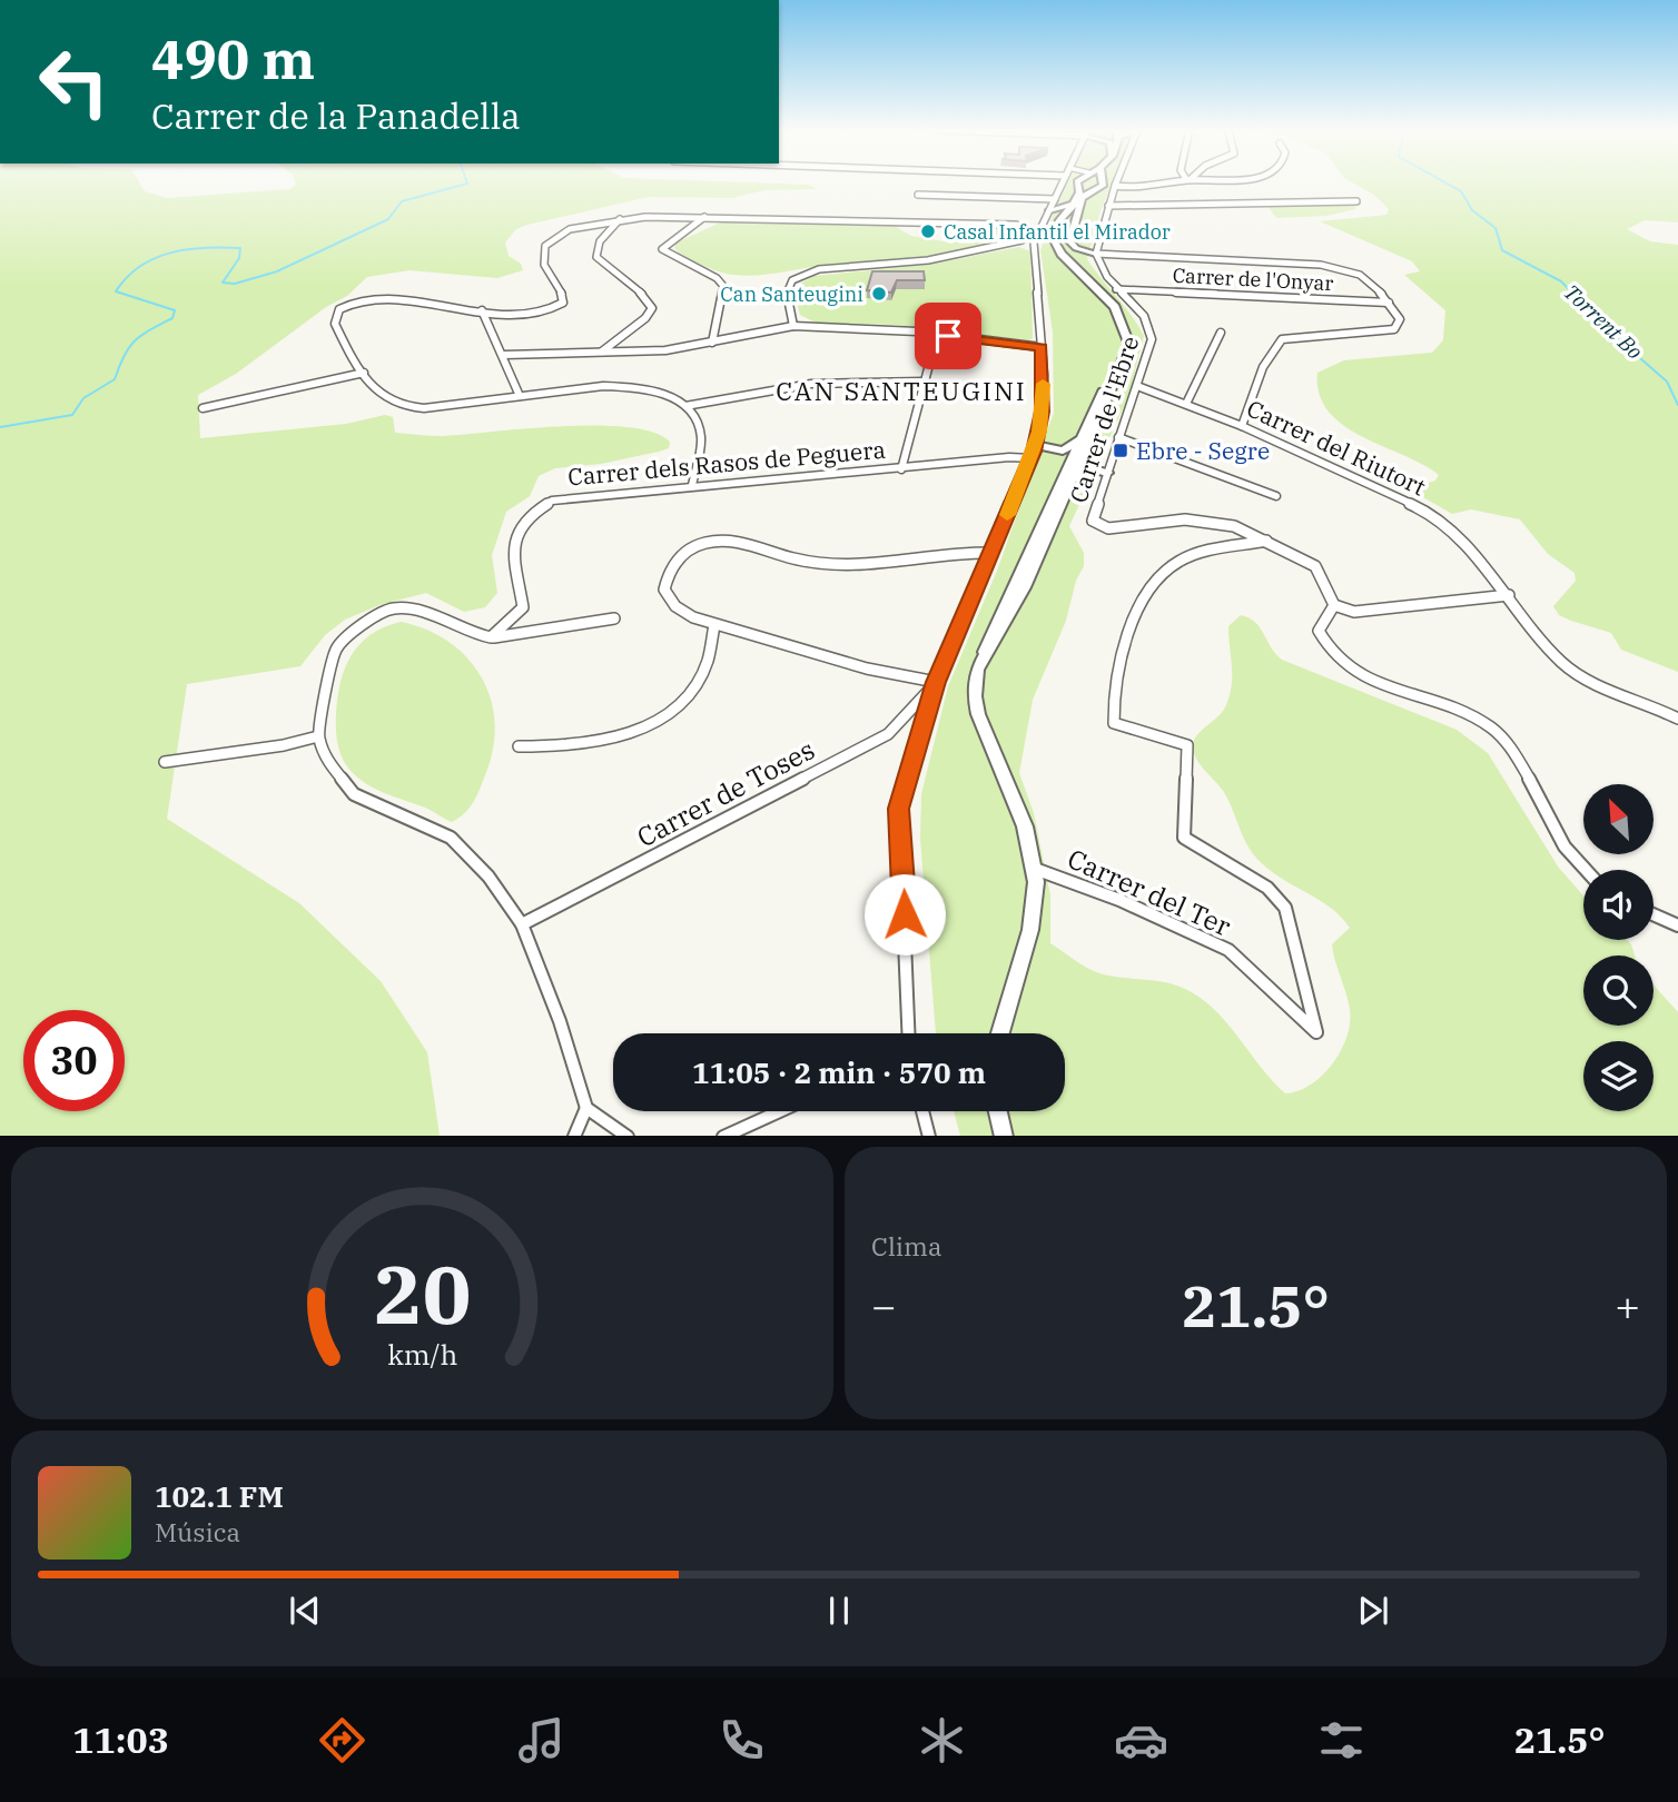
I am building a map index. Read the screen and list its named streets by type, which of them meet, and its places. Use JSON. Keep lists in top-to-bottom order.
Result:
{
  "streets": {
    "street": [
      "Carrer de l'Onyar",
      "Carrer de l'Ebre",
      "Carrer del Riutort",
      "Carrer dels Rasos de Peguera",
      "Carrer de Toses",
      "Carrer del Ter"
    ]
  },
  "crossings": [
    ["Carrer de l'Onyar", "Carrer de l'Ebre"],
    ["Carrer de l'Ebre", "Carrer del Riutort"],
    ["Carrer de l'Ebre", "Carrer del Ter"]
  ],
  "districts": ["CAN SANTEUGINI"],
  "water": ["Torrent Bo"],
  "places": {
    "other": ["Casal Infantil el Mirador", "Can Santeugini"],
    "transit": ["Ebre - Segre"]
  },
  "north": "top left",
  "page": {
    "turn": ["490 m", "Carrer de la Panadella"],
    "limit": "30",
    "trip": "11:05 · 2 min · 570 m",
    "tile": "Clima",
    "heat": ["−", "21.5°", "+"],
    "song": ["102.1 FM", "Música"],
    "tabs": ["11:03", "21.5°"],
    "gauge": ["20", "km/h"]
  }
}
